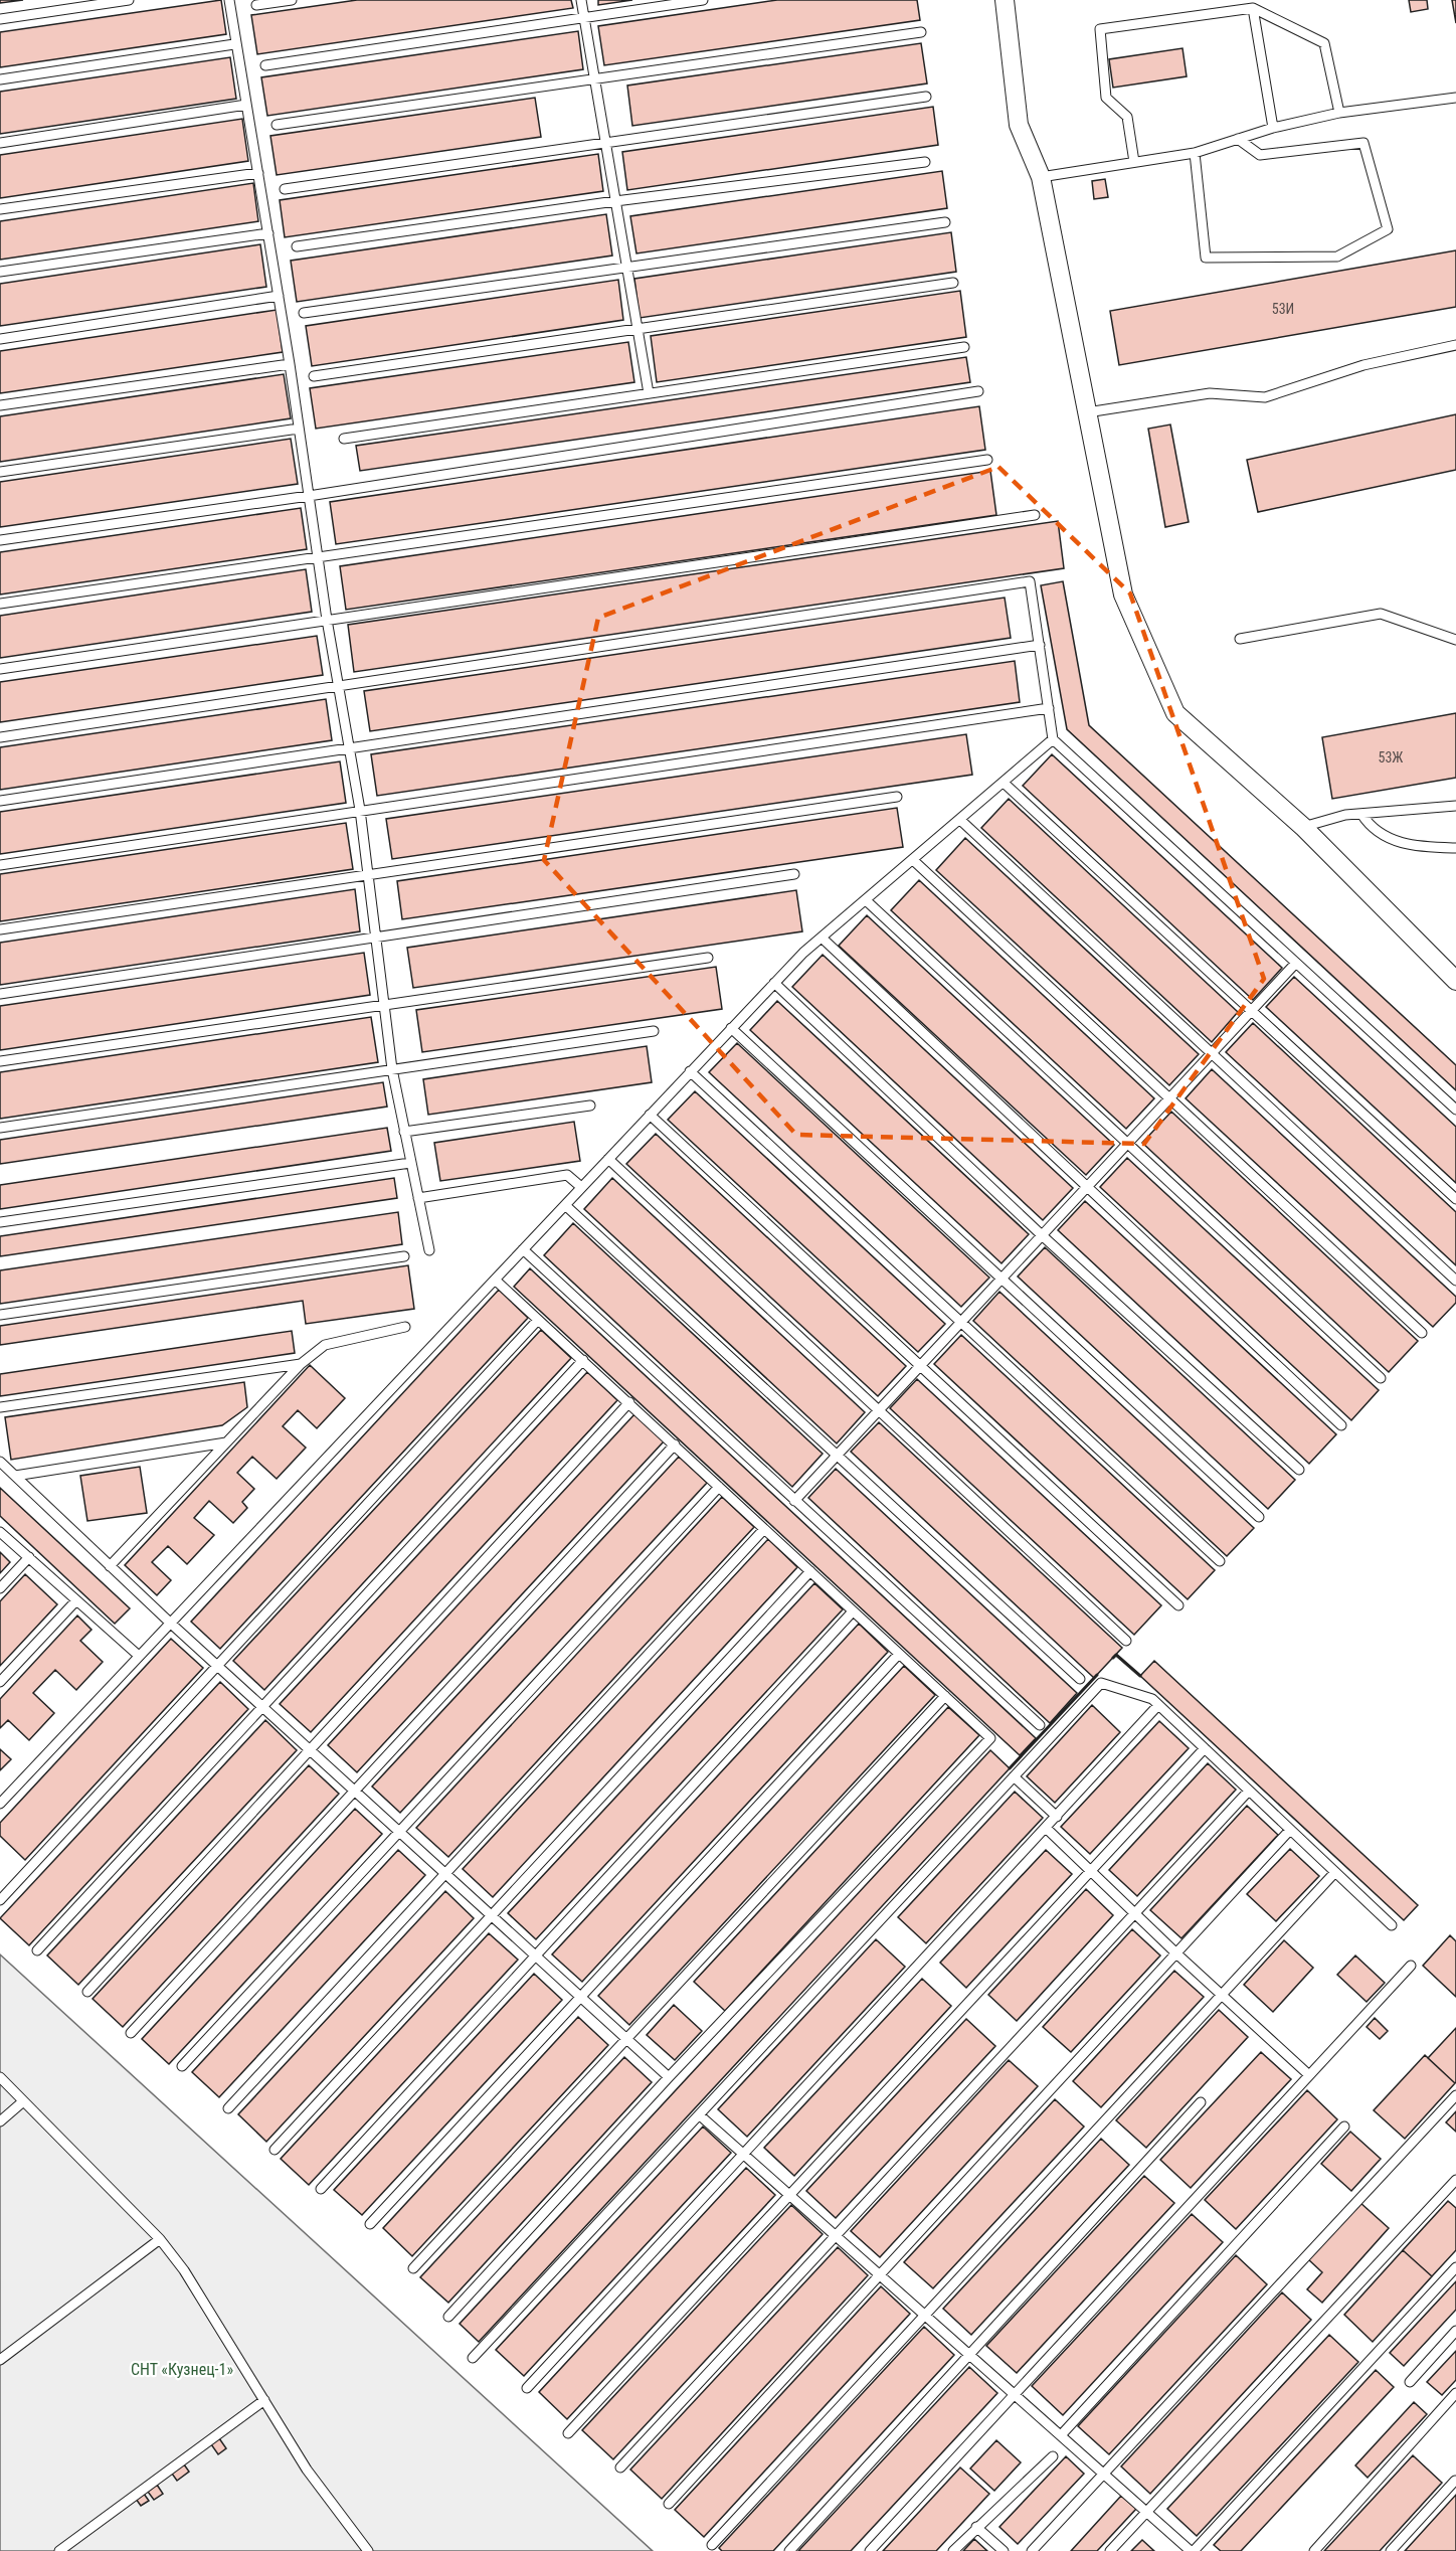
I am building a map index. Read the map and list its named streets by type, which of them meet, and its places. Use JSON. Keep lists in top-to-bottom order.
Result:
{
  "parks": ["СНТ «Кузнец-1»"],
  "house_numbers": ["53И", "53Ж"]
}
